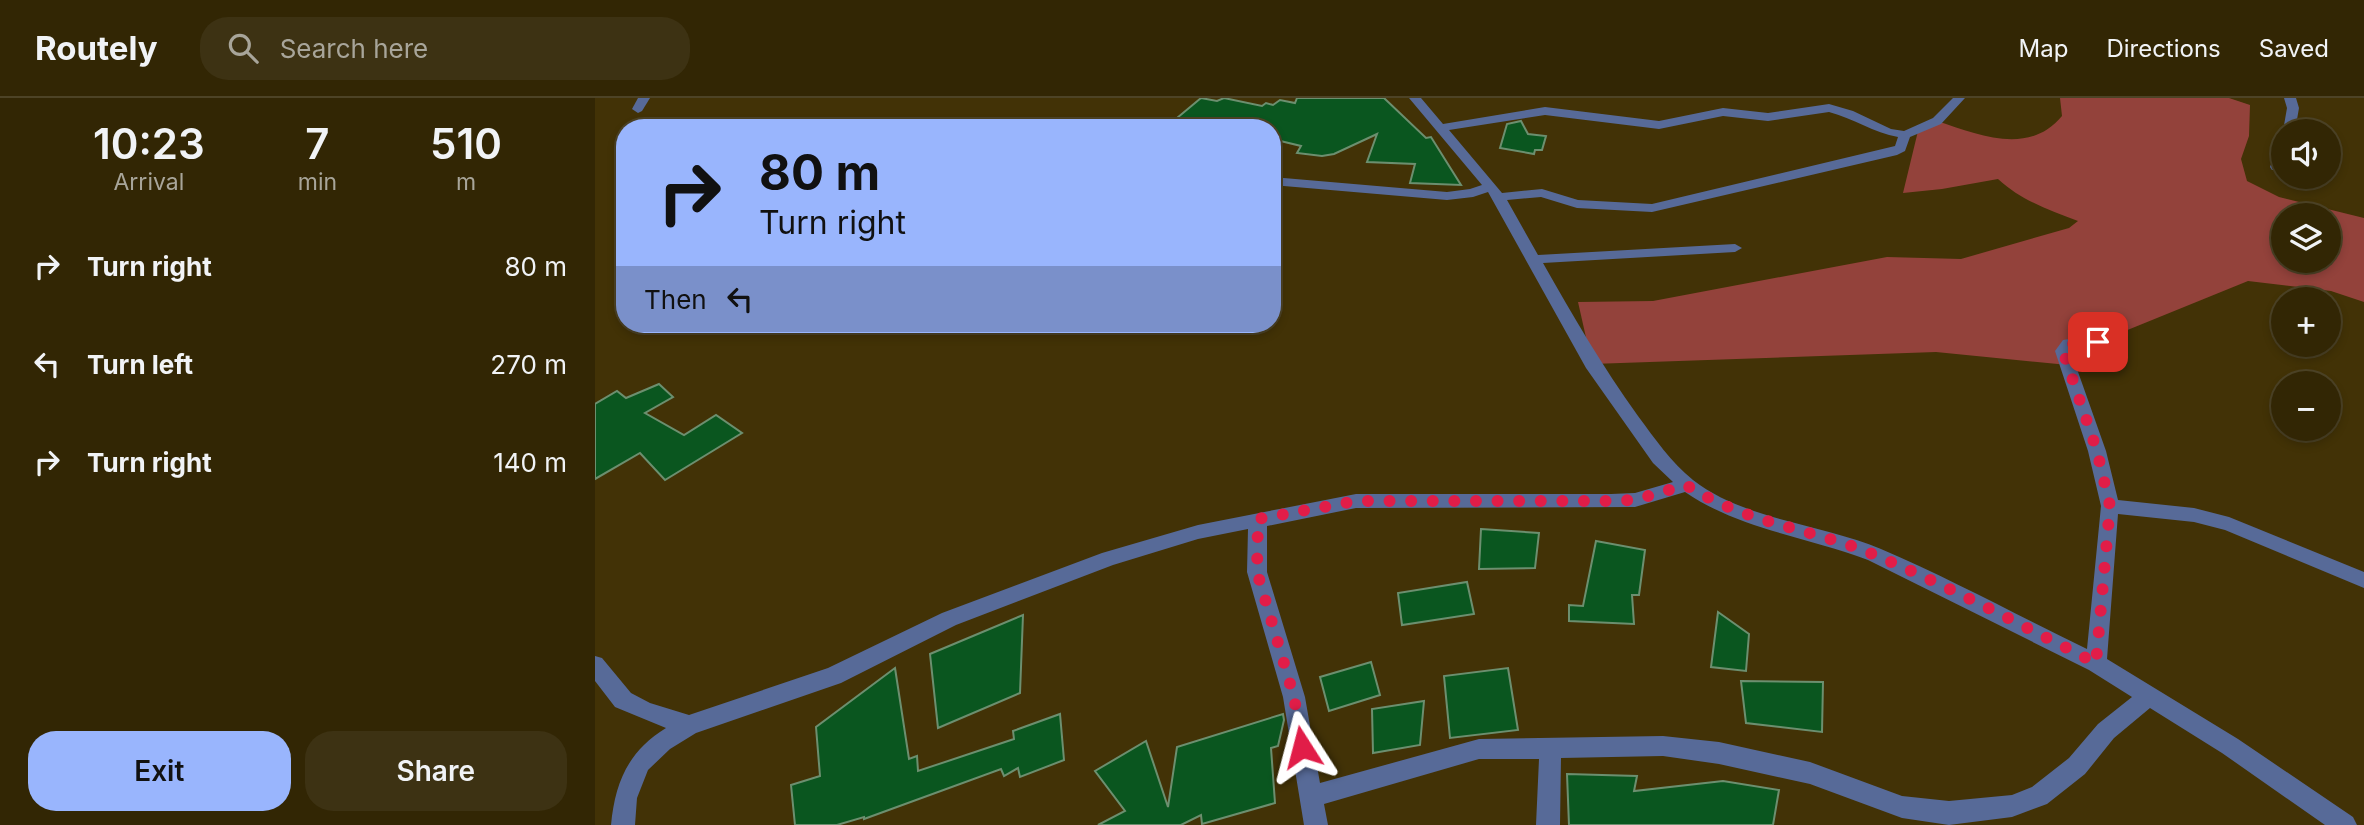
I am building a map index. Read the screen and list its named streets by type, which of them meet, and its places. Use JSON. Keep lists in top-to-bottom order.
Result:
{
  "page": {
    "header": "Routely",
    "search": "Search here",
    "nav": ["Map", "Directions", "Saved"],
    "eta": [
      "10:23",
      "Arrival",
      "7",
      "min",
      "510",
      "m"
    ],
    "map_buttons": ["+", "−"],
    "turn": ["80 m", "Turn right"],
    "list": [
      {
        "name": "Turn right",
        "value": "80 m"
      },
      {
        "name": "Turn left",
        "value": "270 m"
      },
      {
        "name": "Turn right",
        "value": "140 m"
      }
    ],
    "then": "Then",
    "buttons": ["Exit", "Share"]
  }
}
